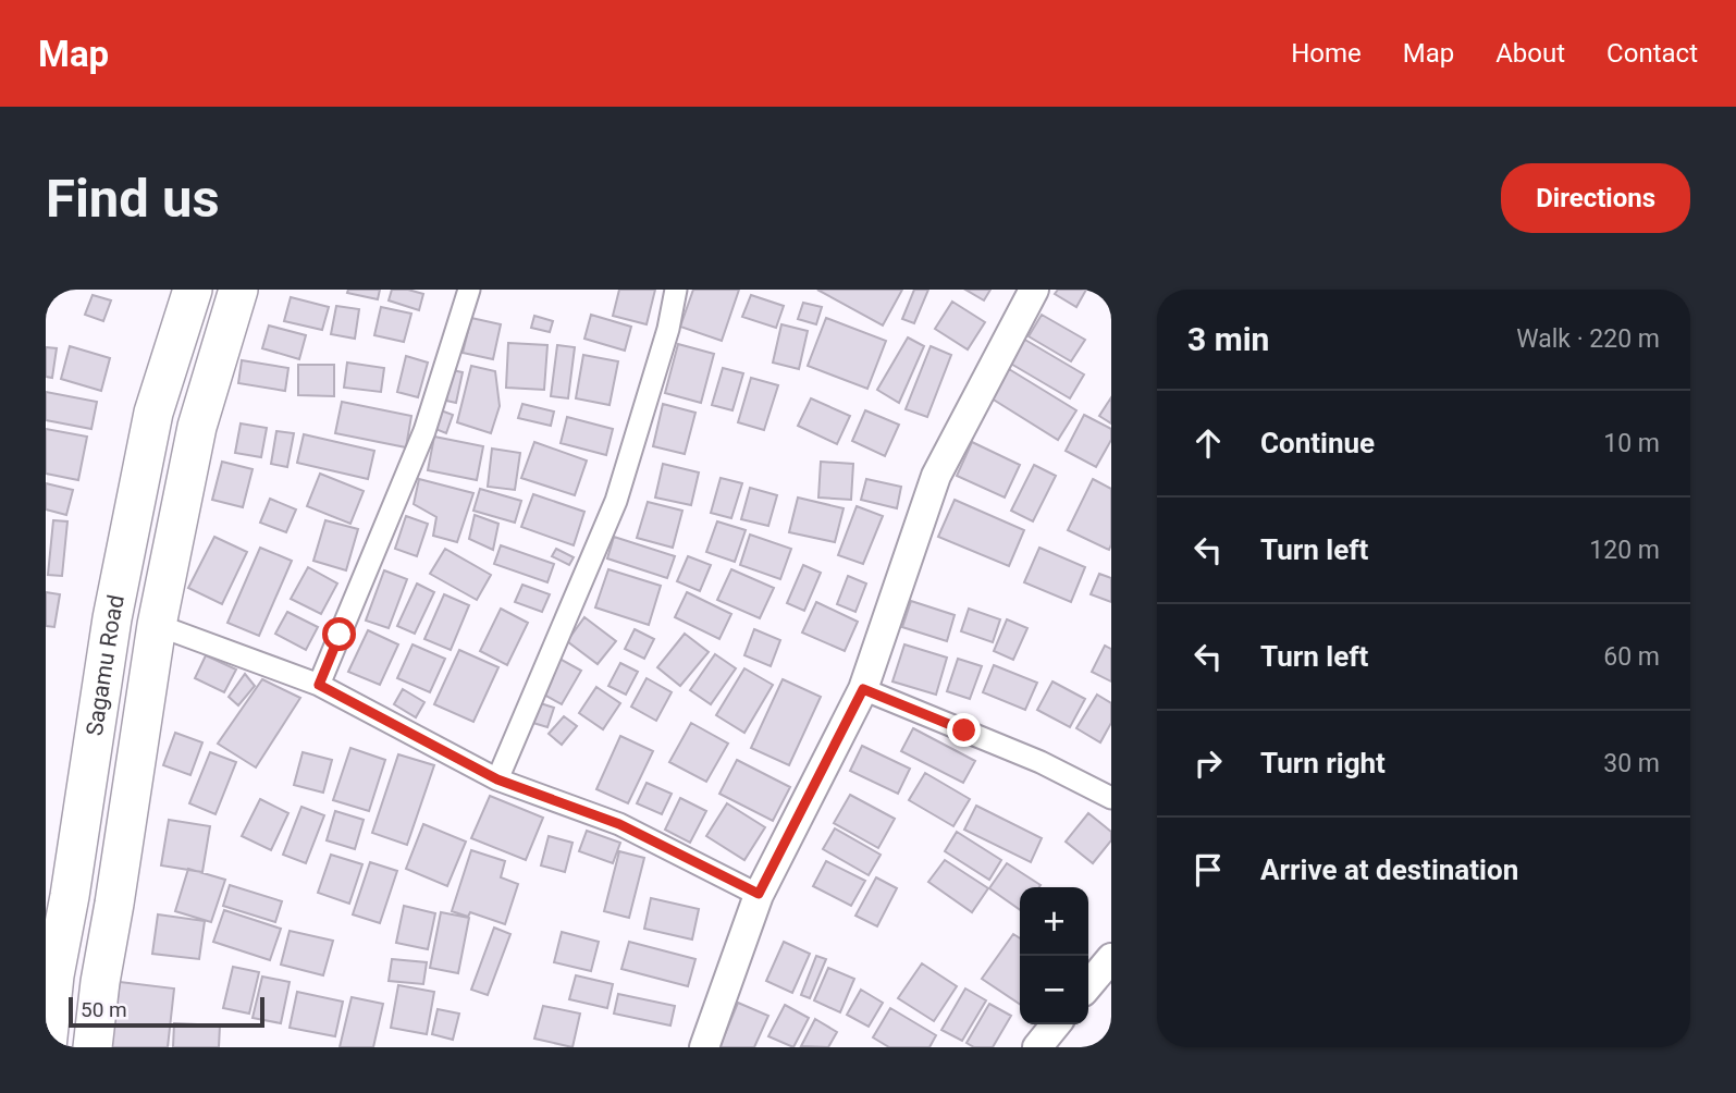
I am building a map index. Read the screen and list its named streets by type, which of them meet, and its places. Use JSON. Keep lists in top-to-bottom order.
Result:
{
  "streets": {
    "highway": ["Sagamu Road"]
  },
  "scale_bar": "50 m",
  "page": {
    "header": "Map",
    "nav": [
      "Home",
      "Map",
      "About",
      "Contact"
    ],
    "buttons": "Directions",
    "title": "Find us",
    "heading": ["3 min", "Walk · 220 m"],
    "list": [
      ["Continue", "10 m"],
      ["Turn left", "120 m"],
      ["Turn left", "60 m"],
      ["Turn right", "30 m"],
      "Arrive at destination"
    ],
    "map_buttons": ["+", "−"],
    "scale": "50 m"
  }
}
